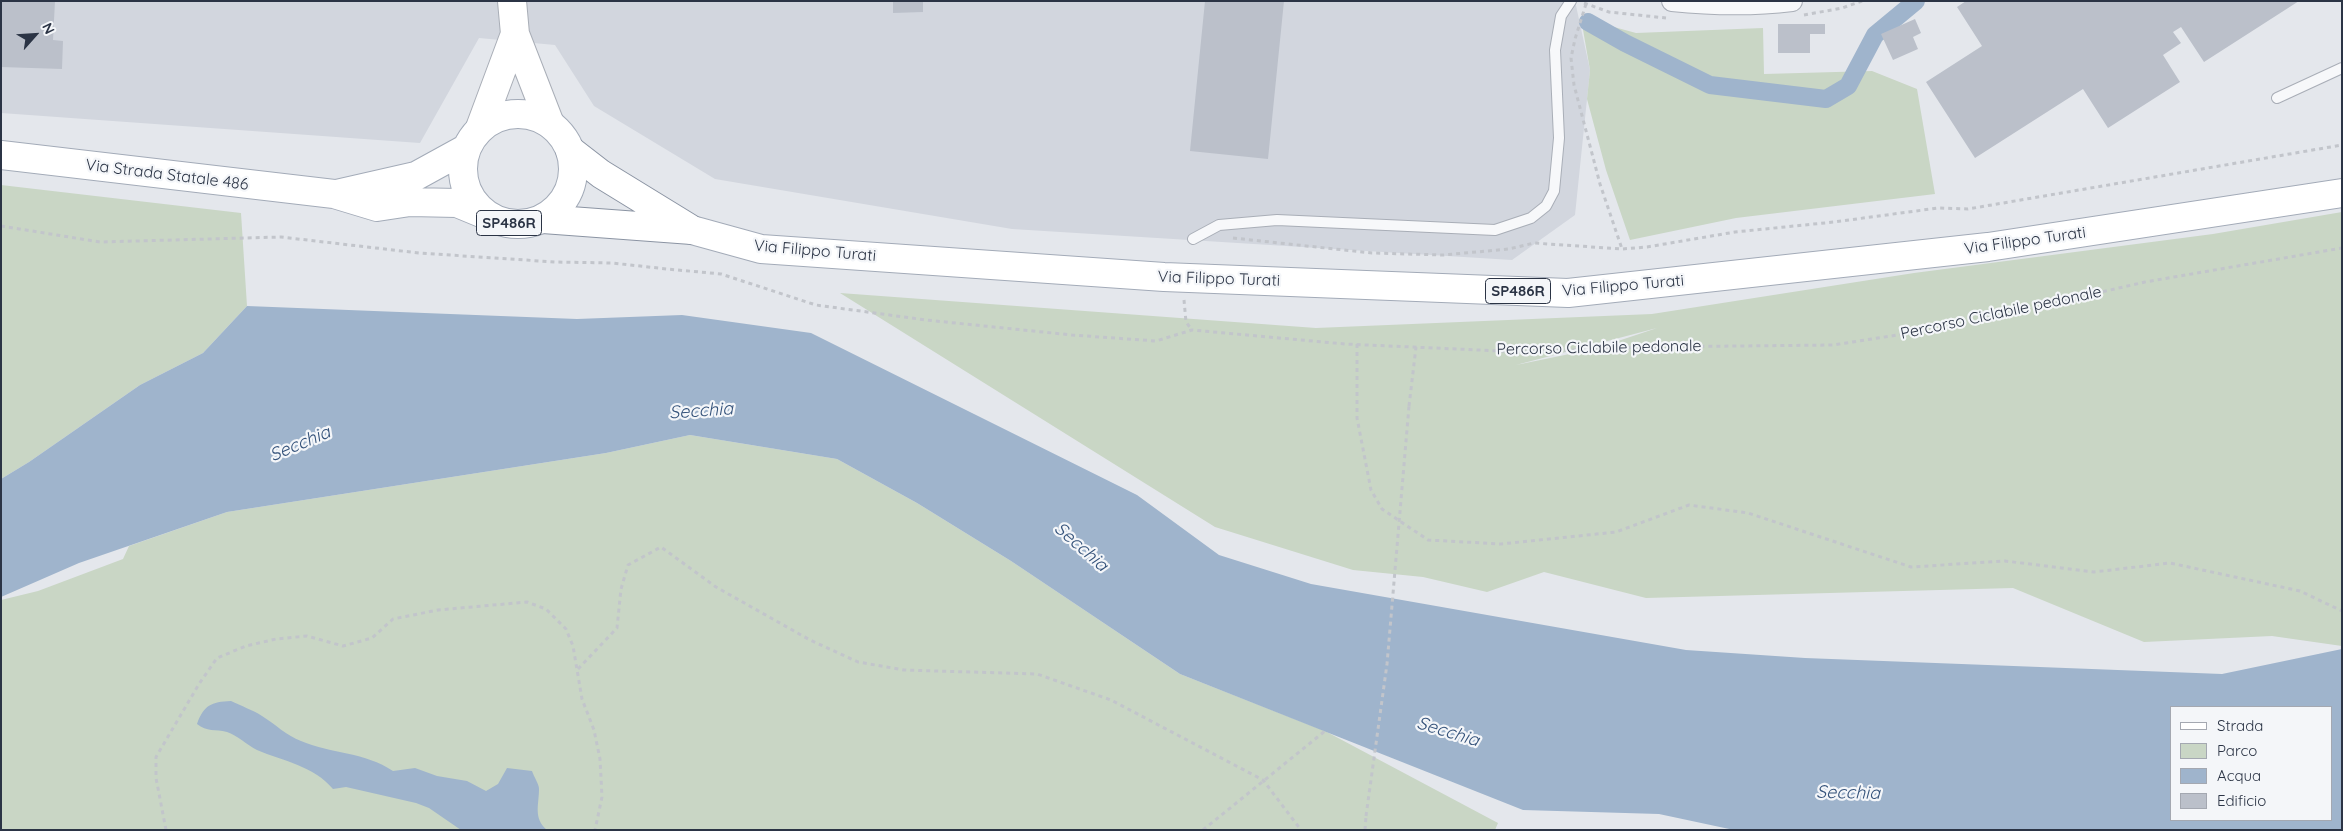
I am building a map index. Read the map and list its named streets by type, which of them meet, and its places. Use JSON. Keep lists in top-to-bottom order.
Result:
{
  "streets": {
    "main road": ["Via Strada Statale 486", "SP486R", "Via Filippo Turati"],
    "path": ["Percorso Ciclabile pedonale"]
  },
  "crossings": [
    ["Via Strada Statale 486", "SP486R"],
    ["SP486R", "Via Filippo Turati"]
  ],
  "water": ["Secchia"],
  "legend": [
    "Strada",
    "Parco",
    "Acqua",
    "Edificio"
  ],
  "north": "top right"
}
